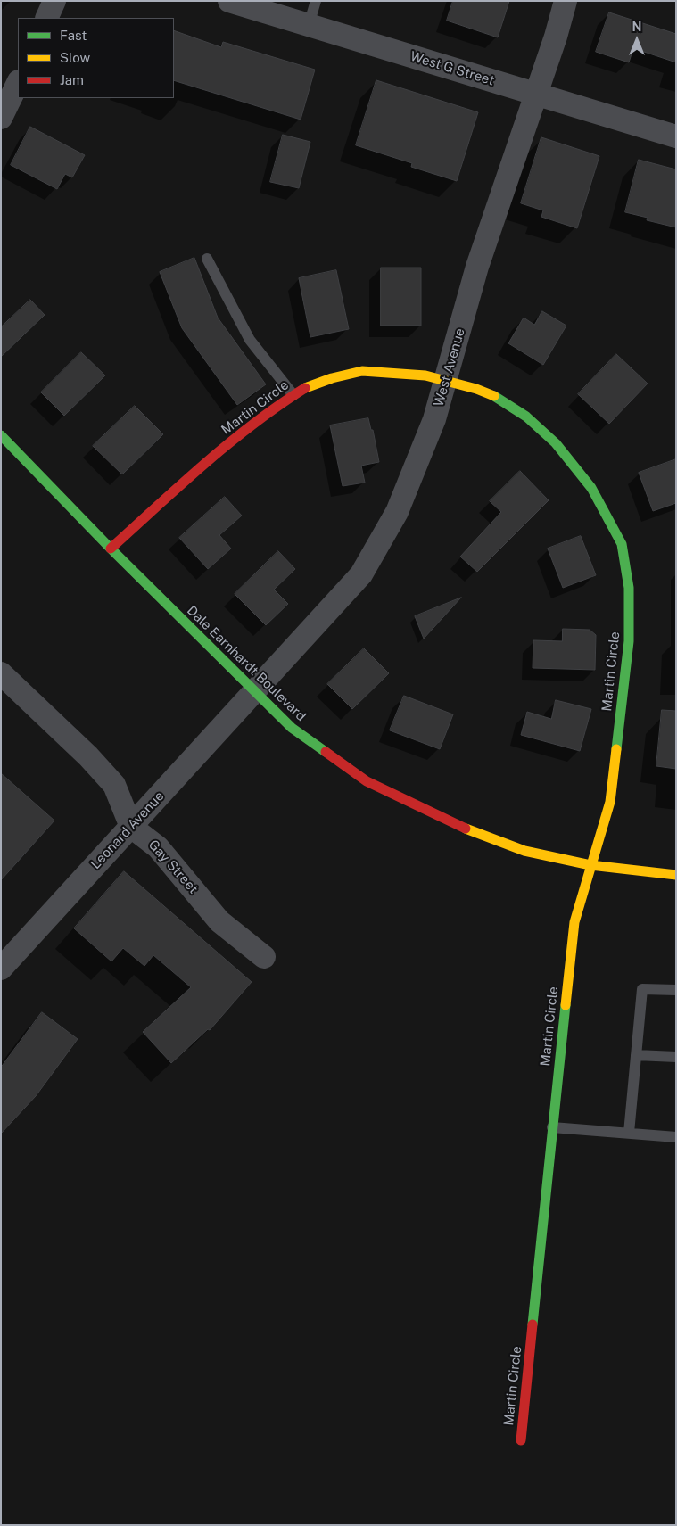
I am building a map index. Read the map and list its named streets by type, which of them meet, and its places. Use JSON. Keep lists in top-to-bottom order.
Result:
{
  "streets": {
    "street": [
      "West G Street",
      "West Avenue",
      "Martin Circle",
      "Dale Earnhardt Boulevard",
      "Leonard Avenue",
      "Gay Street"
    ]
  },
  "crossings": [
    ["West G Street", "West Avenue"],
    ["West Avenue", "Martin Circle"],
    ["West Avenue", "Dale Earnhardt Boulevard"],
    ["West Avenue", "Leonard Avenue"],
    ["Martin Circle", "Dale Earnhardt Boulevard"],
    ["Dale Earnhardt Boulevard", "Leonard Avenue"],
    ["Leonard Avenue", "Gay Street"]
  ],
  "legend": ["Fast", "Slow", "Jam"],
  "north": "top"
}
